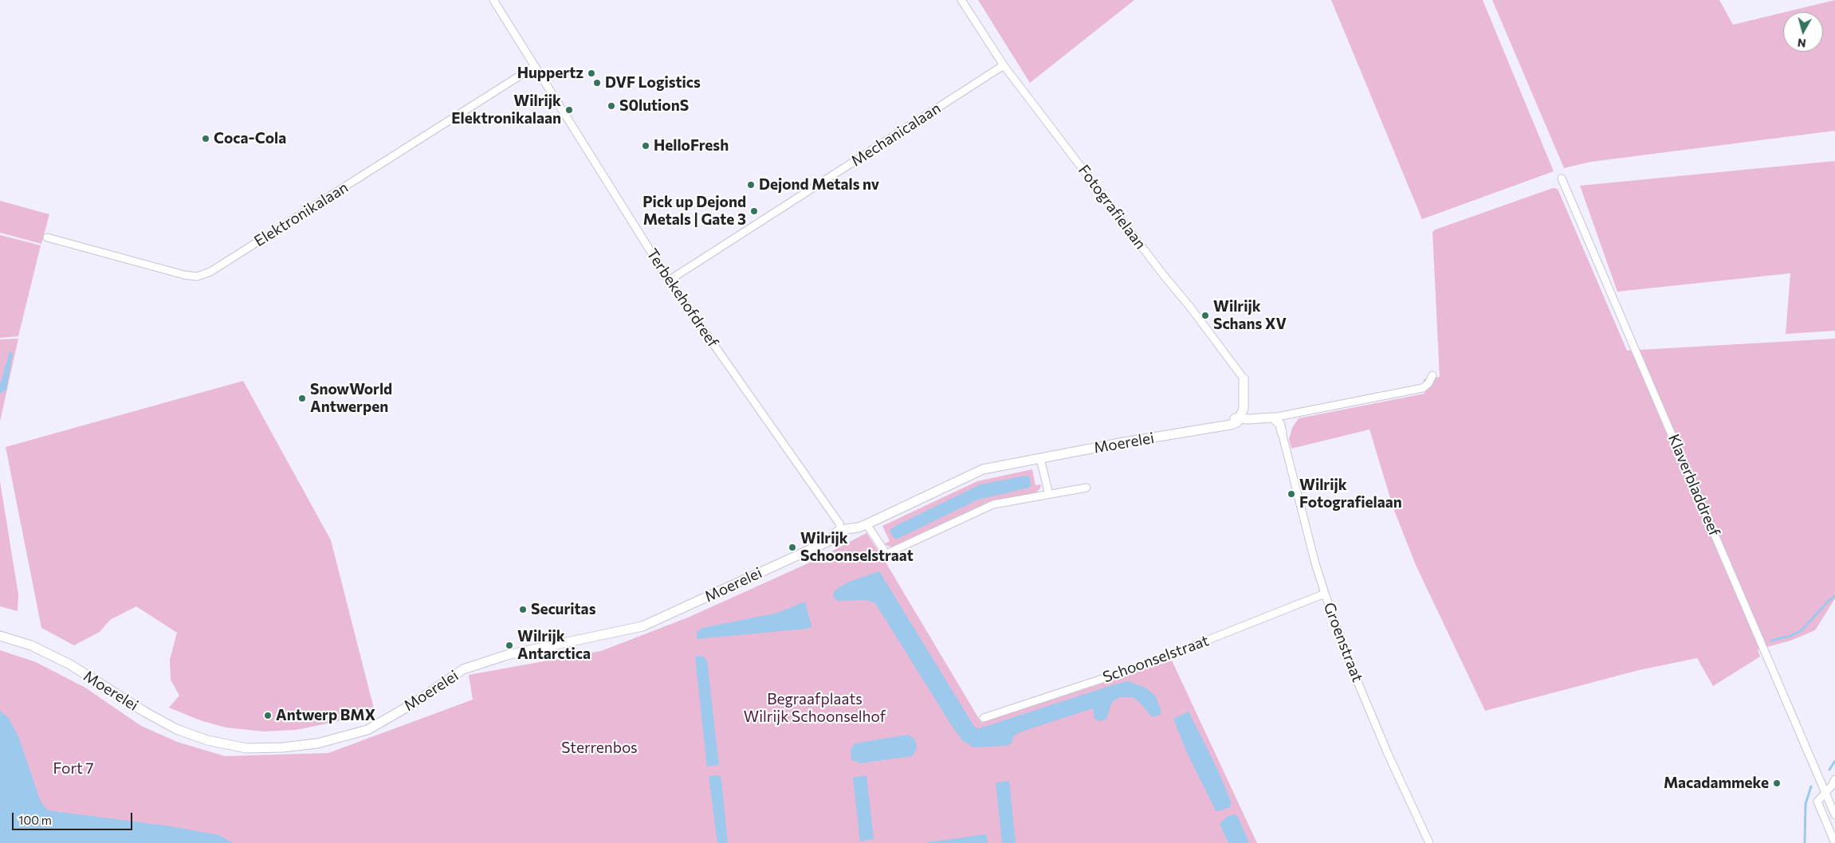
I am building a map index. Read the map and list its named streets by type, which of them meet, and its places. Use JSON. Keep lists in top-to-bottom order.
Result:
{
  "streets": {
    "street": [
      "Mechanicalaan",
      "Fotografielaan",
      "Elektronikalaan",
      "Terbekehofdreef",
      "Moerelei",
      "Klaverbladdreef",
      "Groenstraat",
      "Schoonselstraat"
    ]
  },
  "crossings": [
    ["Mechanicalaan", "Fotografielaan"],
    ["Mechanicalaan", "Terbekehofdreef"],
    ["Fotografielaan", "Moerelei"],
    ["Elektronikalaan", "Terbekehofdreef"],
    ["Terbekehofdreef", "Moerelei"],
    ["Groenstraat", "Schoonselstraat"]
  ],
  "parks": ["Begraafplaats Wilrijk Schoonselhof", "Sterrenbos", "Fort 7"],
  "places": [
    "Huppertz",
    "DVF Logistics",
    "S0lutionS",
    "Wilrijk Elektronikalaan",
    "Coca-Cola",
    "HelloFresh",
    "Dejond Metals nv",
    "Pick up Dejond Metals | Gate 3",
    "Wilrijk Schans XV",
    "SnowWorld Antwerpen",
    "Wilrijk Fotografielaan",
    "Wilrijk Schoonselstraat",
    "Securitas",
    "Wilrijk Antarctica",
    "Antwerp BMX",
    "Macadammeke"
  ],
  "scale_bar": "100 m",
  "north": "bottom"
}
